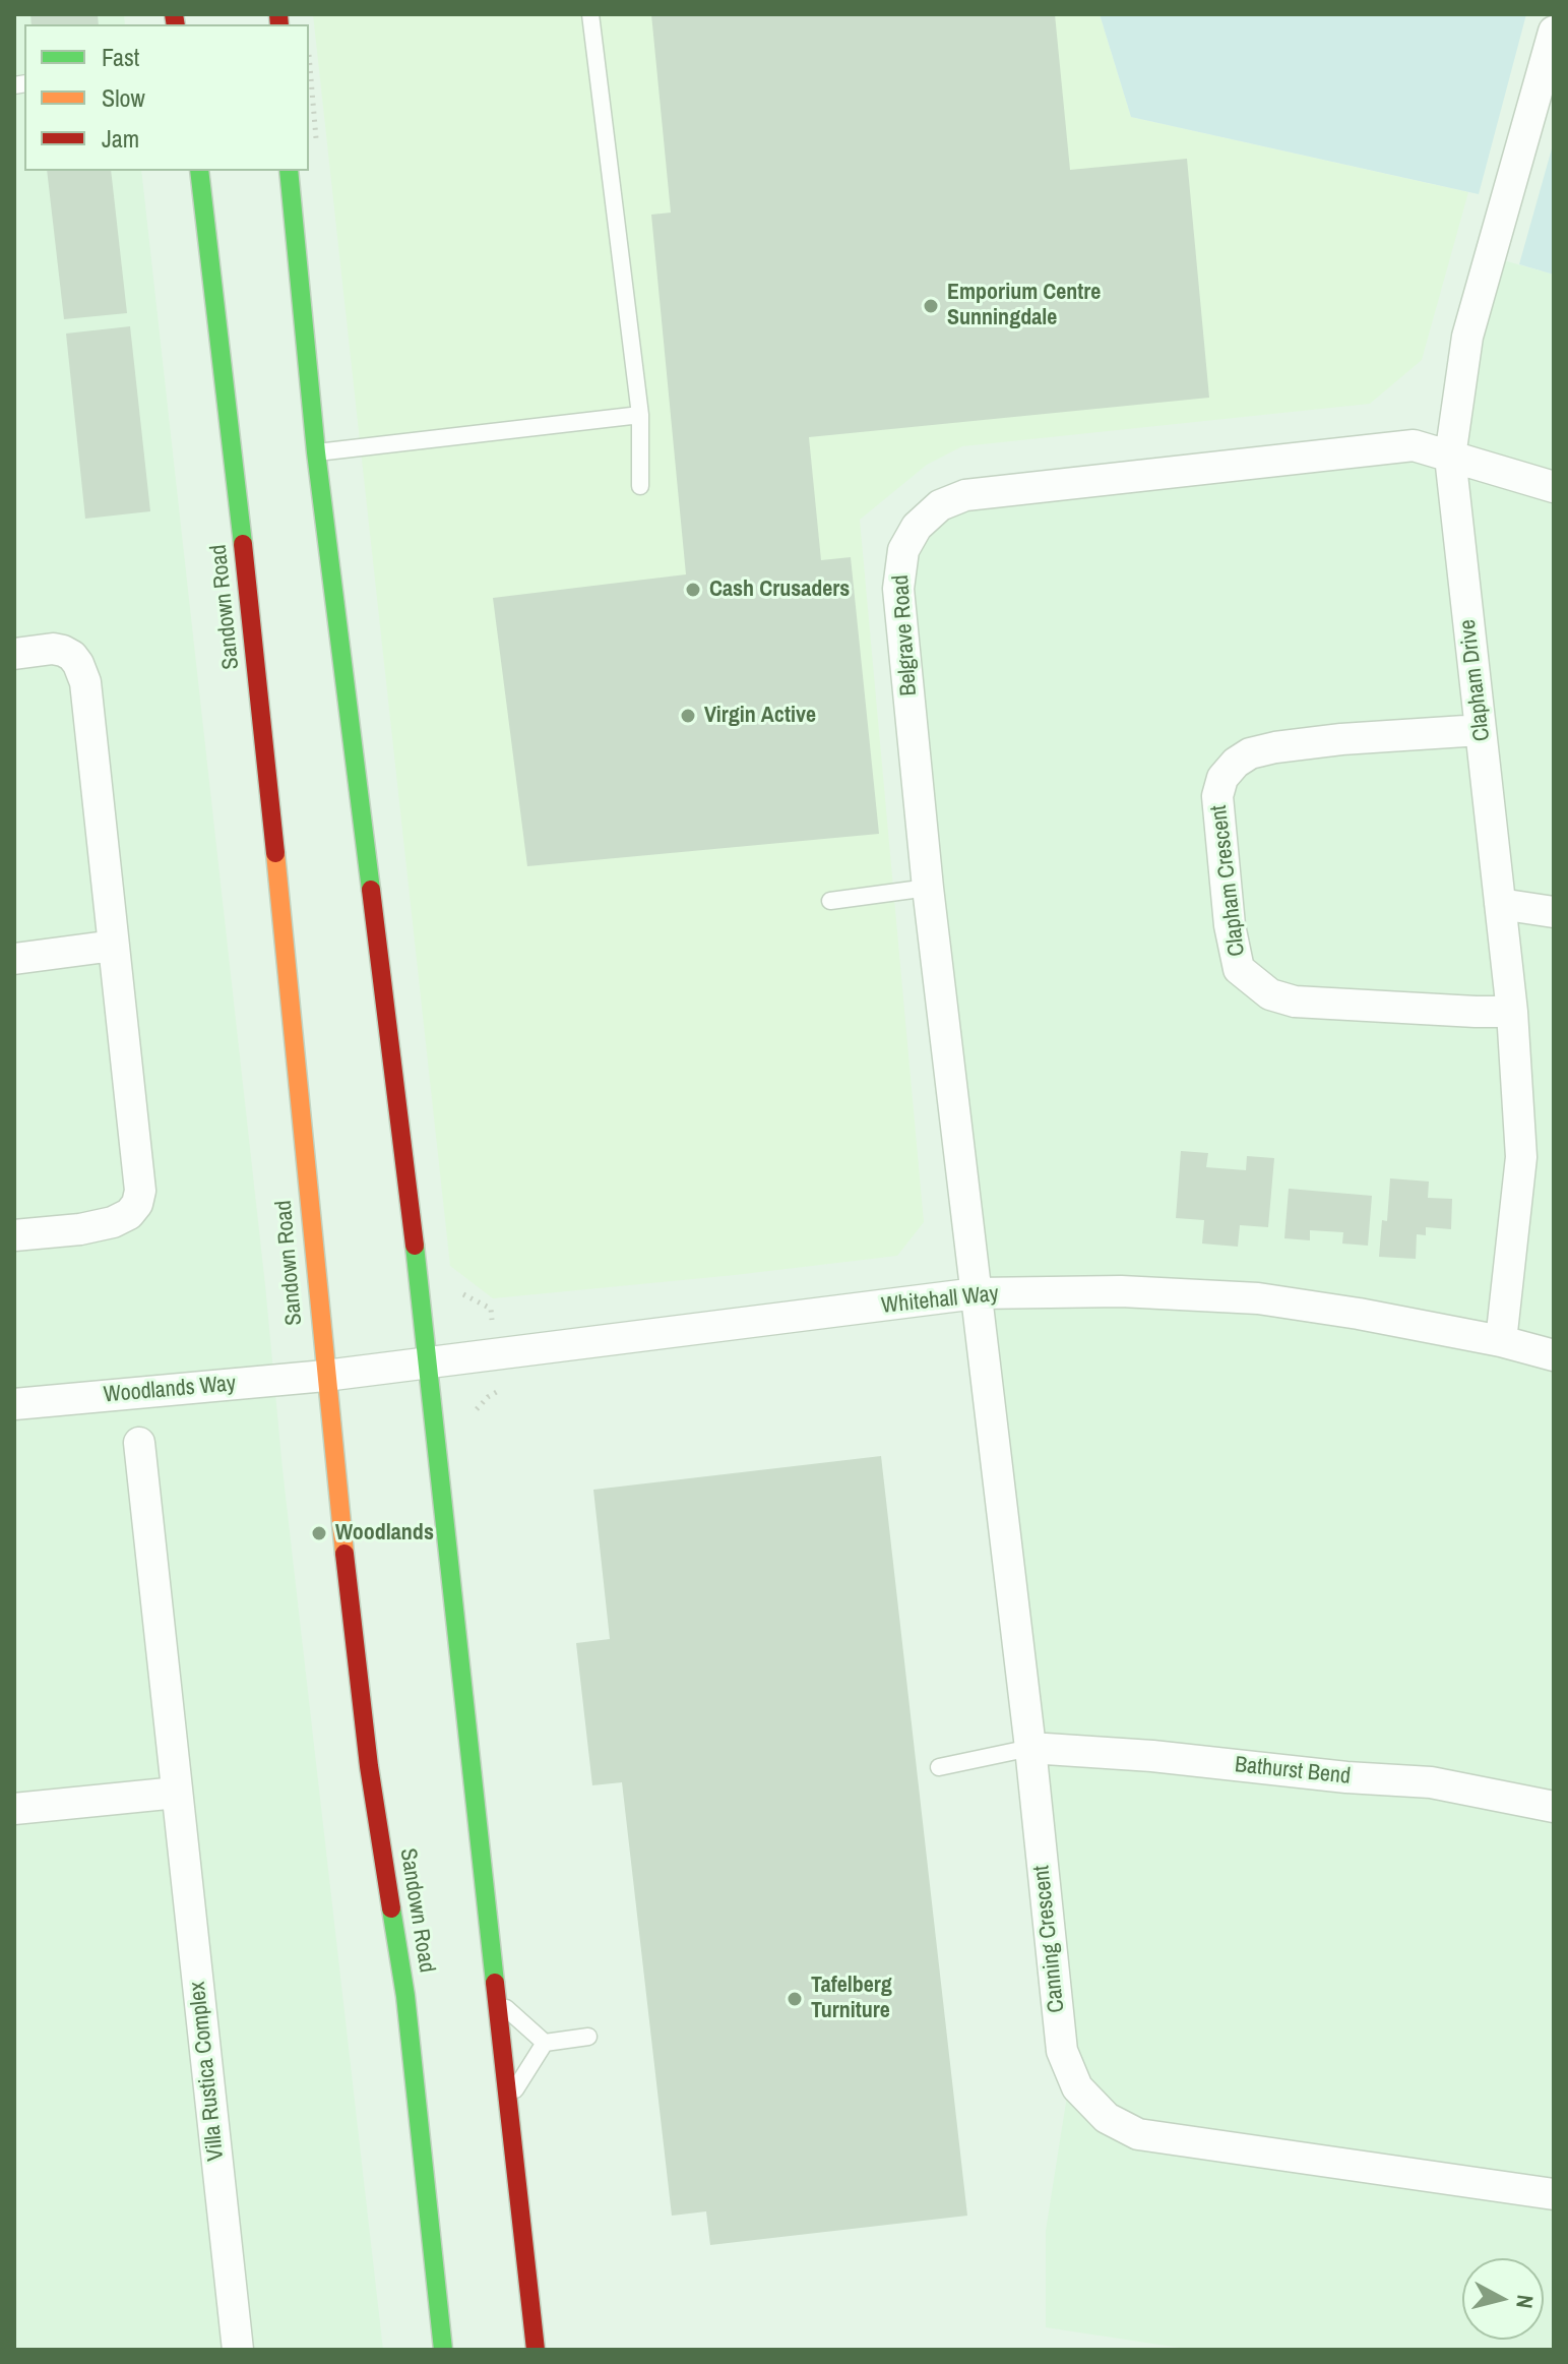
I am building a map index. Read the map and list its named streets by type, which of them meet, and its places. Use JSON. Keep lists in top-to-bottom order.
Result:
{
  "streets": {
    "main road": ["Sandown Road"],
    "street": [
      "Belgrave Road",
      "Clapham Drive",
      "Clapham Crescent",
      "Whitehall Way",
      "Woodlands Way",
      "Bathurst Bend",
      "Canning Crescent",
      "Villa Rustica Complex"
    ]
  },
  "crossings": [
    ["Sandown Road", "Whitehall Way"],
    ["Sandown Road", "Woodlands Way"],
    ["Belgrave Road", "Clapham Drive"],
    ["Belgrave Road", "Whitehall Way"],
    ["Belgrave Road", "Canning Crescent"],
    ["Clapham Drive", "Clapham Crescent"],
    ["Clapham Drive", "Whitehall Way"],
    ["Whitehall Way", "Woodlands Way"],
    ["Whitehall Way", "Canning Crescent"],
    ["Bathurst Bend", "Canning Crescent"]
  ],
  "places": [
    "Emporium Centre Sunningdale",
    "Cash Crusaders",
    "Virgin Active",
    "Woodlands",
    "Tafelberg Turniture"
  ],
  "legend": ["Fast", "Slow", "Jam"],
  "north": "right"
}
